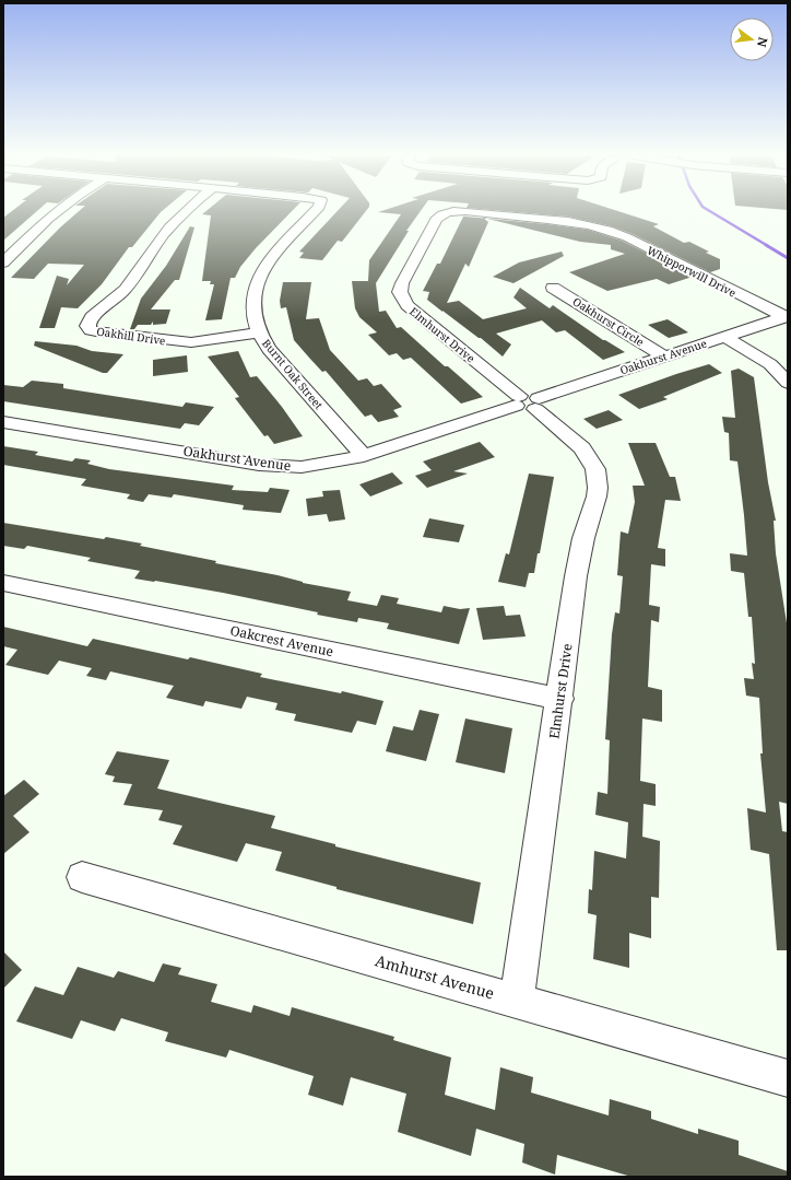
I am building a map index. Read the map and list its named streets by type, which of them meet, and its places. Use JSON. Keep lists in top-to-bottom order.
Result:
{
  "streets": {
    "street": [
      "Whipporwill Drive",
      "Oakhurst Circle",
      "Elmhurst Drive",
      "Oakhill Drive",
      "Oakhurst Avenue",
      "Burnt Oak Street",
      "Oakcrest Avenue",
      "Amhurst Avenue"
    ]
  },
  "crossings": [
    ["Whipporwill Drive", "Elmhurst Drive"],
    ["Whipporwill Drive", "Oakhurst Avenue"],
    ["Oakhurst Circle", "Oakhurst Avenue"],
    ["Elmhurst Drive", "Oakhurst Avenue"],
    ["Elmhurst Drive", "Oakcrest Avenue"],
    ["Elmhurst Drive", "Amhurst Avenue"],
    ["Oakhill Drive", "Burnt Oak Street"],
    ["Oakhurst Avenue", "Burnt Oak Street"]
  ],
  "north": "right"
}
